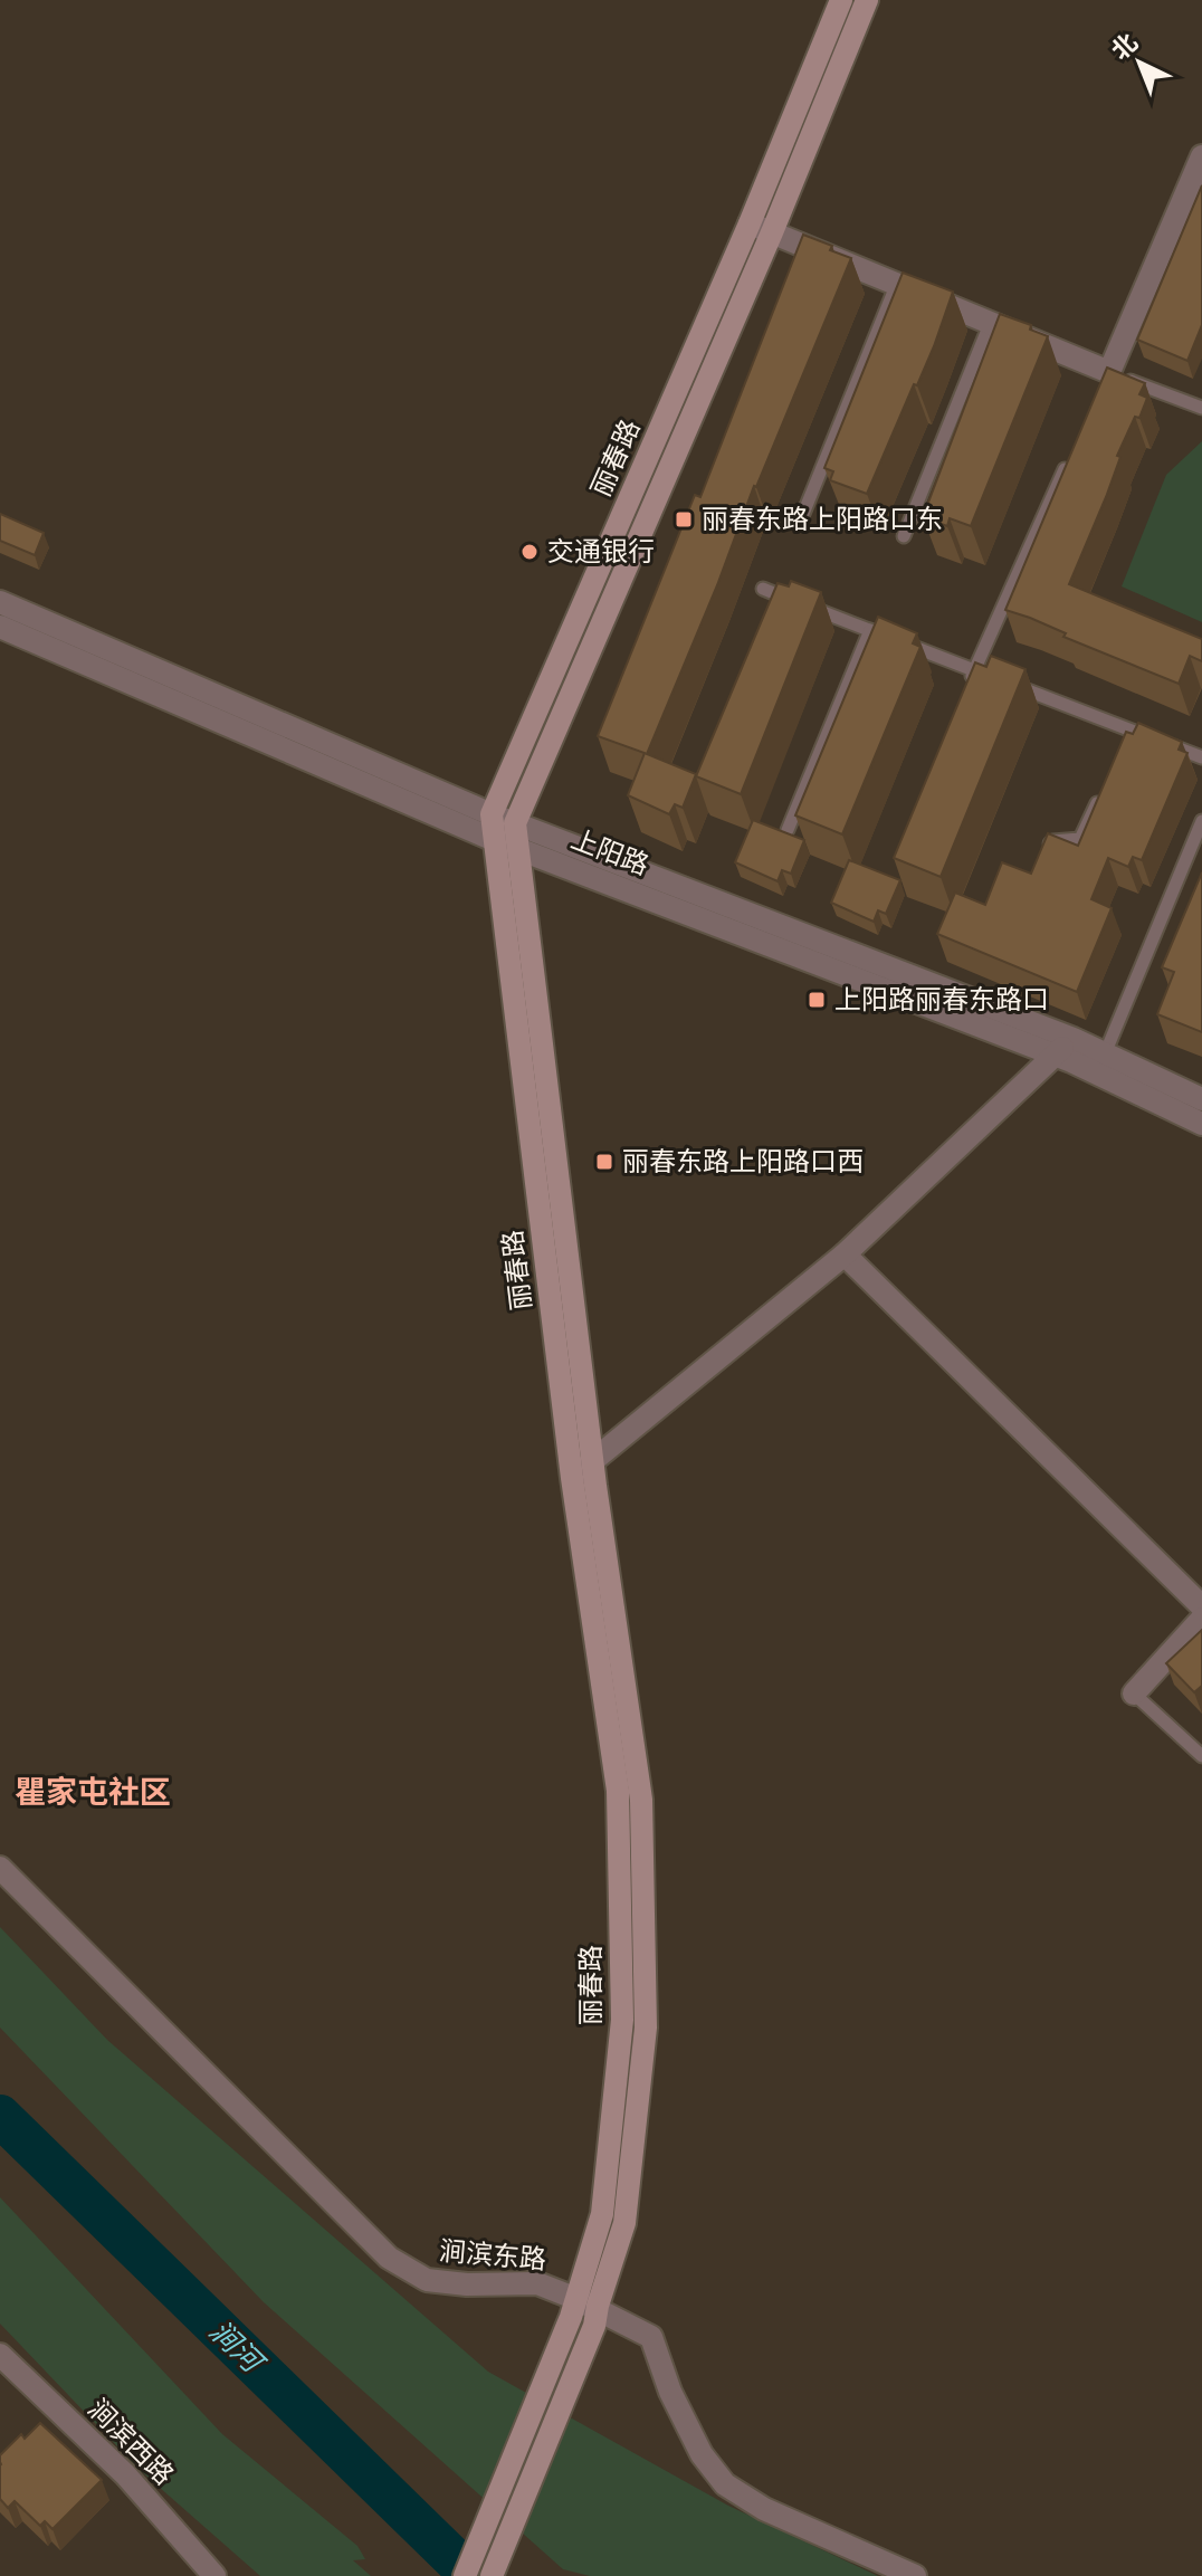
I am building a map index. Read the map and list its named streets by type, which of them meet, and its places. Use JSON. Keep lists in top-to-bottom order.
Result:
{
  "streets": {
    "main road": ["丽春路"],
    "street": ["上阳路", "涧滨东路", "涧滨西路"]
  },
  "crossings": [
    ["丽春路", "上阳路"],
    ["丽春路", "涧滨东路"]
  ],
  "districts": ["瞿家屯社区"],
  "water": ["涧河"],
  "places": {
    "transit": ["丽春东路上阳路口东", "上阳路丽春东路口", "丽春东路上阳路口西"],
    "other": ["交通银行"]
  },
  "north": "top left"
}
